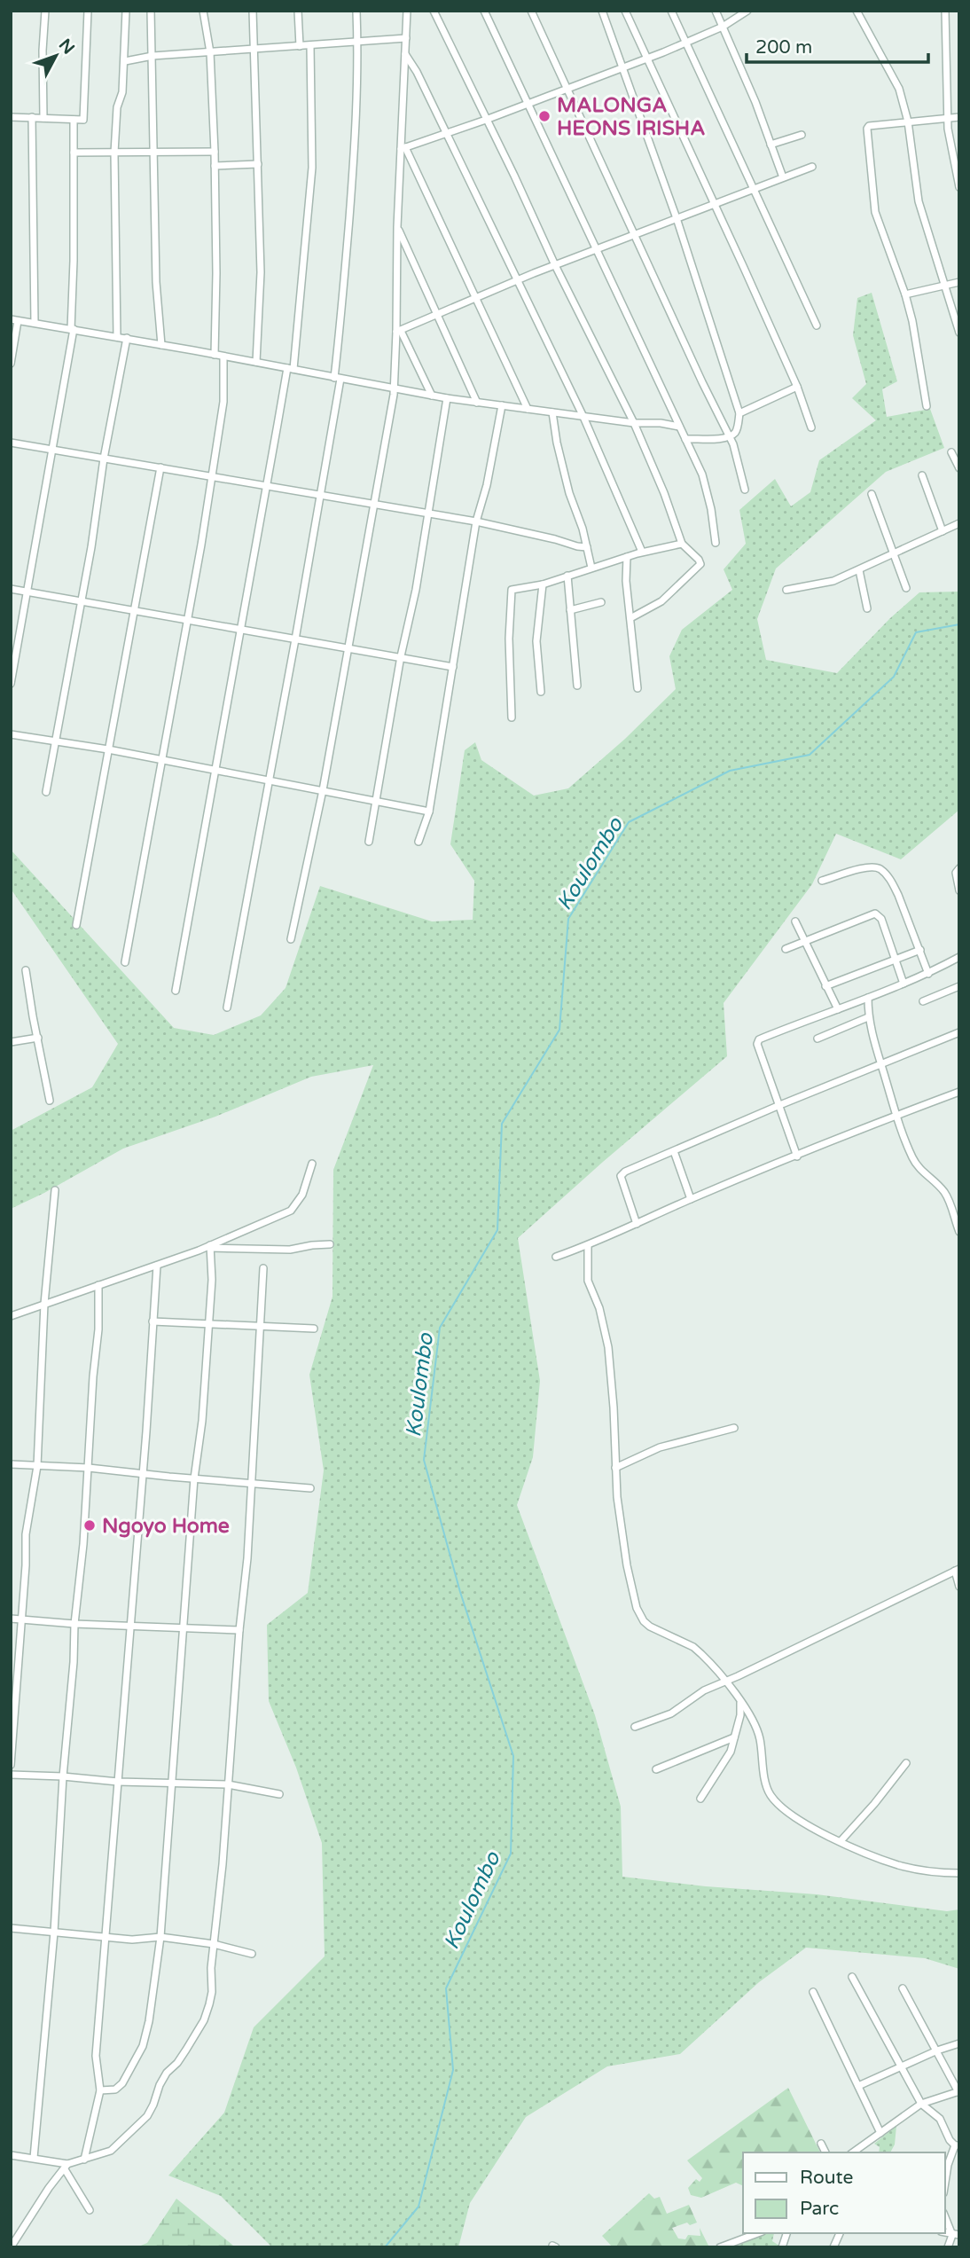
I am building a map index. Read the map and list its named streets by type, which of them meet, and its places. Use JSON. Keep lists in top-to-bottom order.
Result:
{
  "water": ["Koulombo"],
  "places": ["MALONGA HEONS IRISHA", "Ngoyo Home"],
  "legend": ["Route", "Parc"],
  "scale_bar": "200 m",
  "north": "top right"
}
